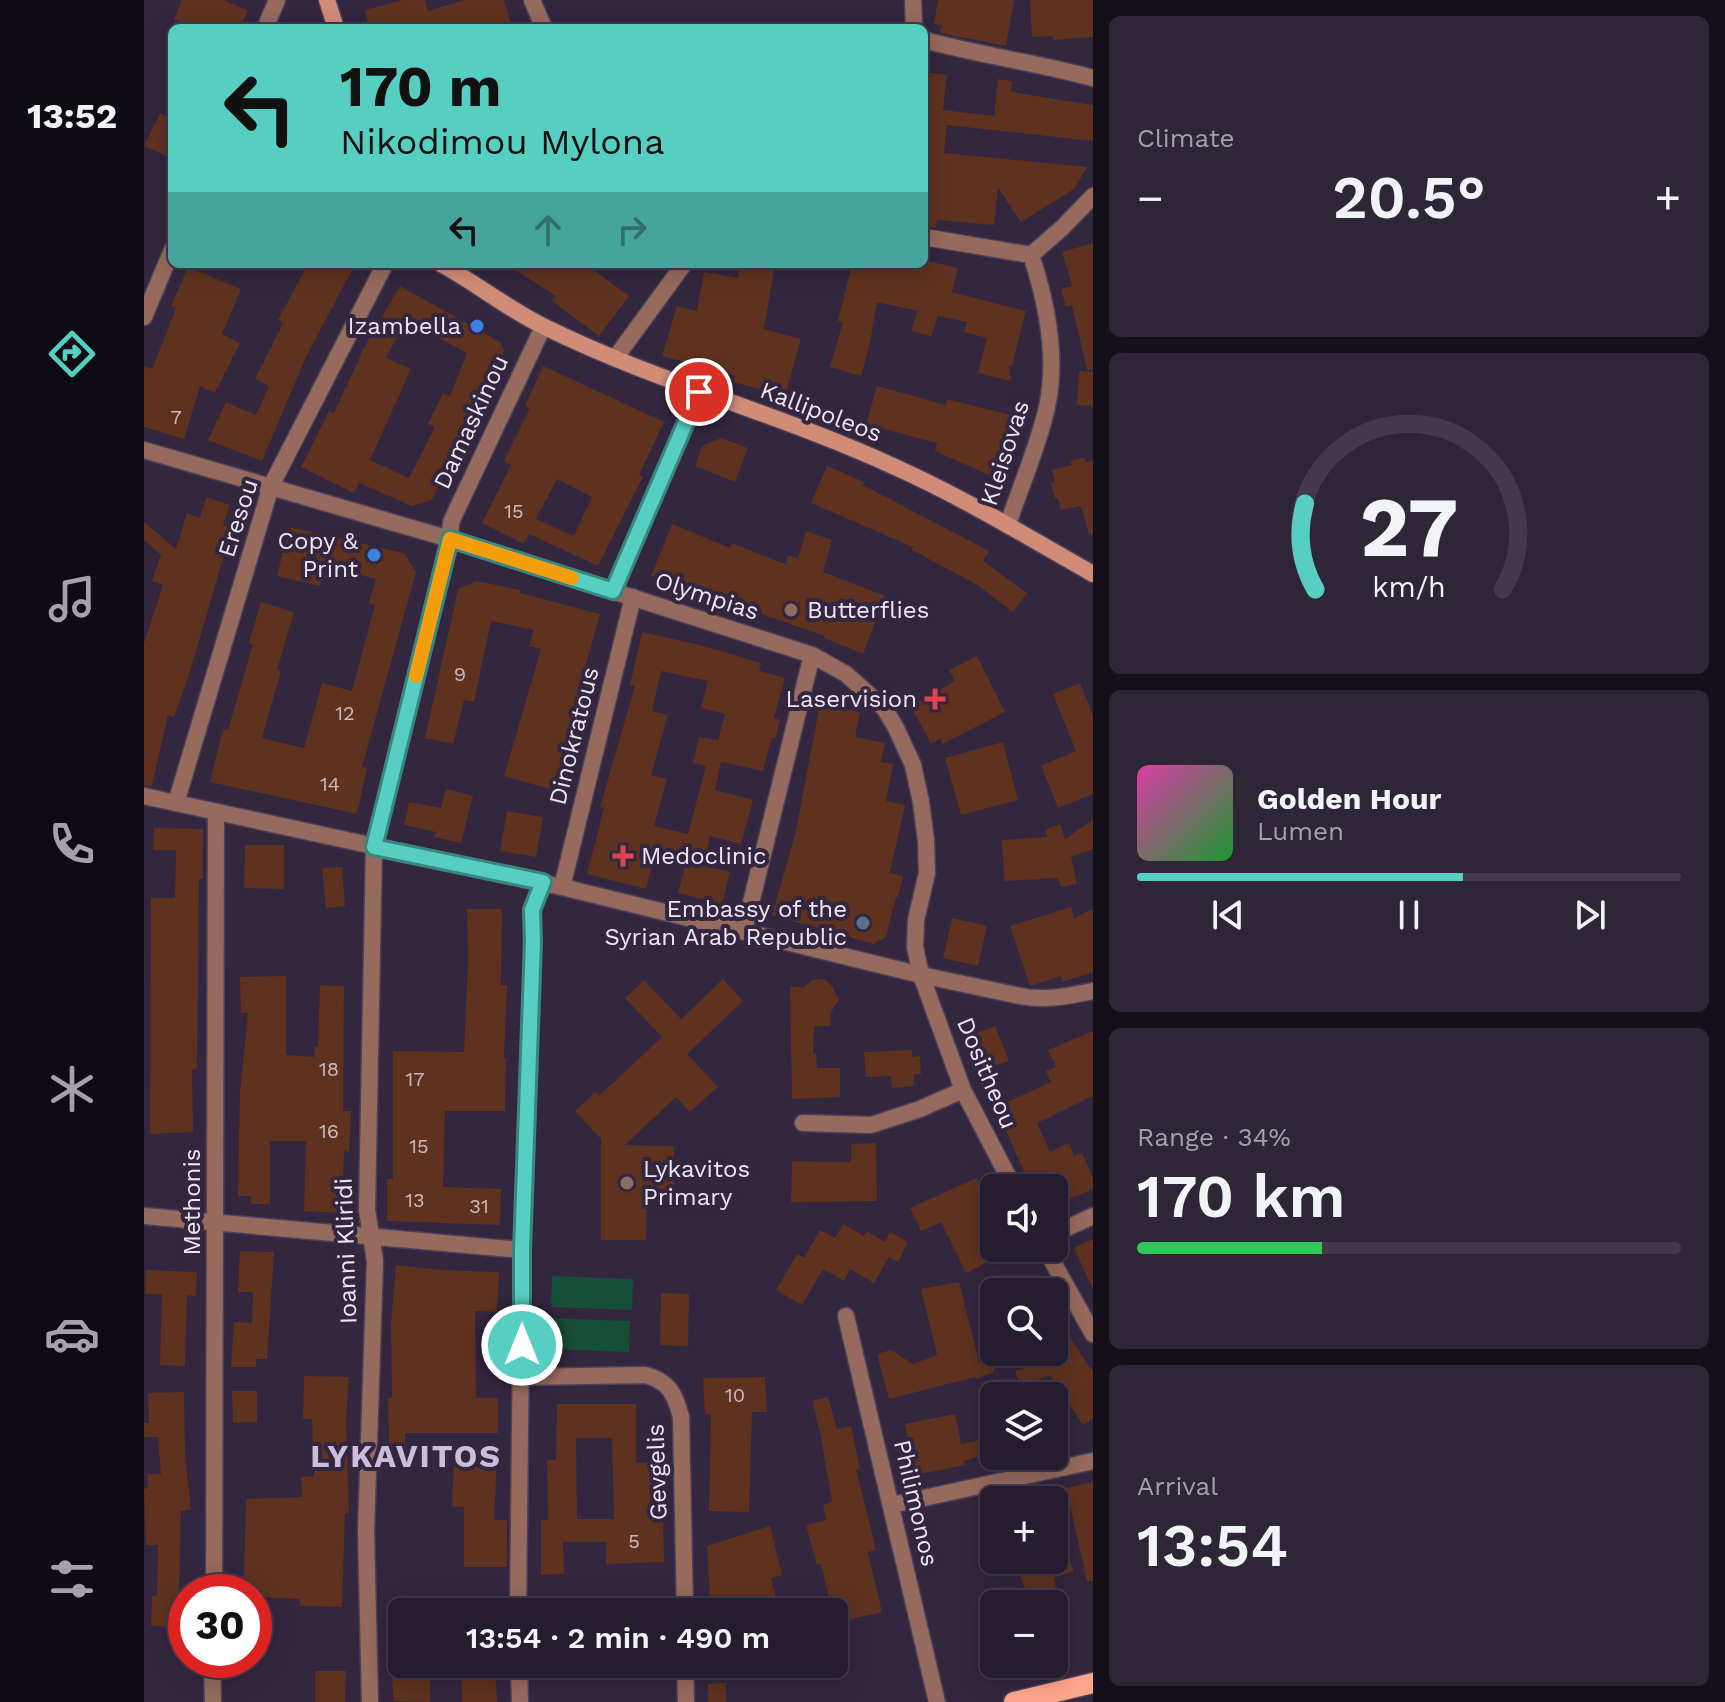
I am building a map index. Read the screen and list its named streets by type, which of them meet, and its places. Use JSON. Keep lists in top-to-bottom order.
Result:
{
  "streets": {
    "main road": ["Kallipoleos"],
    "street": [
      "Damaskinou",
      "Kleisovas",
      "Eresou",
      "Olympias",
      "Dinokratous",
      "Dositheou",
      "Methonis",
      "Ioanni Kliridi",
      "Gevgelis",
      "Philimonos"
    ]
  },
  "crossings": [
    ["Kallipoleos", "Damaskinou"],
    ["Kallipoleos", "Kleisovas"],
    ["Damaskinou", "Olympias"],
    ["Damaskinou", "Ioanni Kliridi"],
    ["Eresou", "Olympias"],
    ["Olympias", "Dinokratous"],
    ["Olympias", "Dositheou"]
  ],
  "districts": ["LYKAVITOS"],
  "places": {
    "other": [
      "Izambella",
      "Copy & Print",
      "Butterflies",
      "Embassy of the Syrian Arab Republic",
      "Lykavitos Primary"
    ],
    "health": ["Laservision", "Medoclinic"]
  },
  "house_numbers": [
    "7",
    "15",
    "9",
    "12",
    "14",
    "18",
    "17",
    "16",
    "15",
    "13",
    "31",
    "10",
    "5"
  ],
  "page": {
    "tabs": "13:52",
    "tile": [
      "Climate",
      ["Range · 34%", "170 km"],
      ["Arrival", "13:54"]
    ],
    "turn": ["170 m", "Nikodimou Mylona"],
    "heat": ["−", "20.5°", "+"],
    "song": ["Golden Hour", "Lumen"],
    "map_buttons": ["+", "−"],
    "limit": "30",
    "trip": "13:54 · 2 min · 490 m",
    "gauge": ["27", "km/h"]
  }
}
